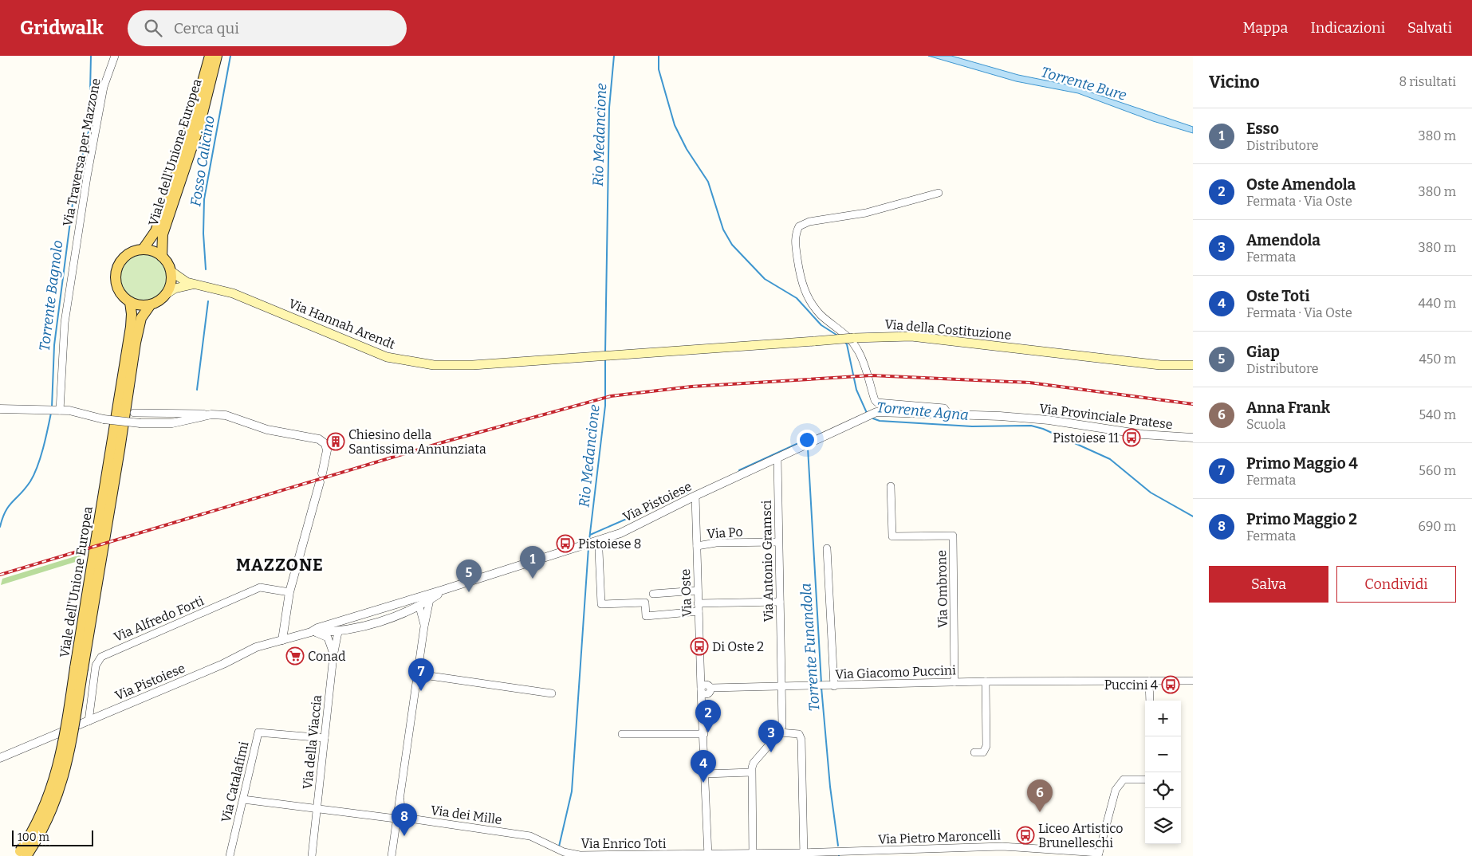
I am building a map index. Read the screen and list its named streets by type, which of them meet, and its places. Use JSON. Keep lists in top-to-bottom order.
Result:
{
  "streets": {
    "main road": ["Viale dell'Unione Europea", "Via Hannah Arendt", "Via della Costituzione"],
    "street": [
      "Via Traversa per Mazzone",
      "Via Provinciale Pratese",
      "Via Pistoiese",
      "Via Po",
      "Via Antonio Gramsci",
      "Via Ombrone",
      "Via Oste",
      "Via Alfredo Forti",
      "Via Giacomo Puccini",
      "Via della Viaccia",
      "Via Catalafimi",
      "Via dei Mille",
      "Via Pietro Maroncelli",
      "Via Enrico Toti"
    ]
  },
  "crossings": [
    ["Via Hannah Arendt", "Via della Costituzione"],
    ["Via Provinciale Pratese", "Via Pistoiese"],
    ["Via Pistoiese", "Via Antonio Gramsci"],
    ["Via Pistoiese", "Via Oste"],
    ["Via Pistoiese", "Via Alfredo Forti"],
    ["Via Pistoiese", "Via della Viaccia"],
    ["Via Po", "Via Antonio Gramsci"],
    ["Via Po", "Via Oste"],
    ["Via Antonio Gramsci", "Via Giacomo Puccini"],
    ["Via Ombrone", "Via Giacomo Puccini"],
    ["Via Oste", "Via Giacomo Puccini"],
    ["Via Oste", "Via Enrico Toti"],
    ["Via della Viaccia", "Via Catalafimi"],
    ["Via dei Mille", "Via Enrico Toti"],
    ["Via Pietro Maroncelli", "Via Enrico Toti"]
  ],
  "districts": ["MAZZONE"],
  "water": [
    "Torrente Bure",
    "Rio Medancione",
    "Fosso Calicino",
    "Torrente Bagnolo",
    "Torrente Agna",
    "Torrente Funandola"
  ],
  "places": {
    "bus stop": [
      "Pistoiese 11",
      "Pistoiese 8",
      "Di Oste 2",
      "Puccini 4",
      "Liceo Artistico Brunelleschi"
    ],
    "building": ["Chiesino della Santissima Annunziata"],
    "supermarket": ["Conad"]
  },
  "scale_bar": "100 m",
  "page": {
    "header": "Gridwalk",
    "search": "Cerca qui",
    "nav": ["Mappa", "Indicazioni", "Salvati"],
    "heading": ["Vicino", "8 risultati"],
    "list": [
      {
        "mark": "1",
        "name": "Esso",
        "note": "Distributore",
        "value": "380 m"
      },
      {
        "mark": "2",
        "name": "Oste Amendola",
        "note": "Fermata · Via Oste",
        "value": "380 m"
      },
      {
        "mark": "3",
        "name": "Amendola",
        "note": "Fermata",
        "value": "380 m"
      },
      {
        "mark": "4",
        "name": "Oste Toti",
        "note": "Fermata · Via Oste",
        "value": "440 m"
      },
      {
        "mark": "5",
        "name": "Giap",
        "note": "Distributore",
        "value": "450 m"
      },
      {
        "mark": "6",
        "name": "Anna Frank",
        "note": "Scuola",
        "value": "540 m"
      },
      {
        "mark": "7",
        "name": "Primo Maggio 4",
        "note": "Fermata",
        "value": "560 m"
      },
      {
        "mark": "8",
        "name": "Primo Maggio 2",
        "note": "Fermata",
        "value": "690 m"
      }
    ],
    "pins": [
      "1",
      "5",
      "7",
      "2",
      "3",
      "4",
      "6",
      "8"
    ],
    "buttons": ["Salva", "Condividi"],
    "map_buttons": ["+", "−"],
    "scale": "100 m"
  }
}
